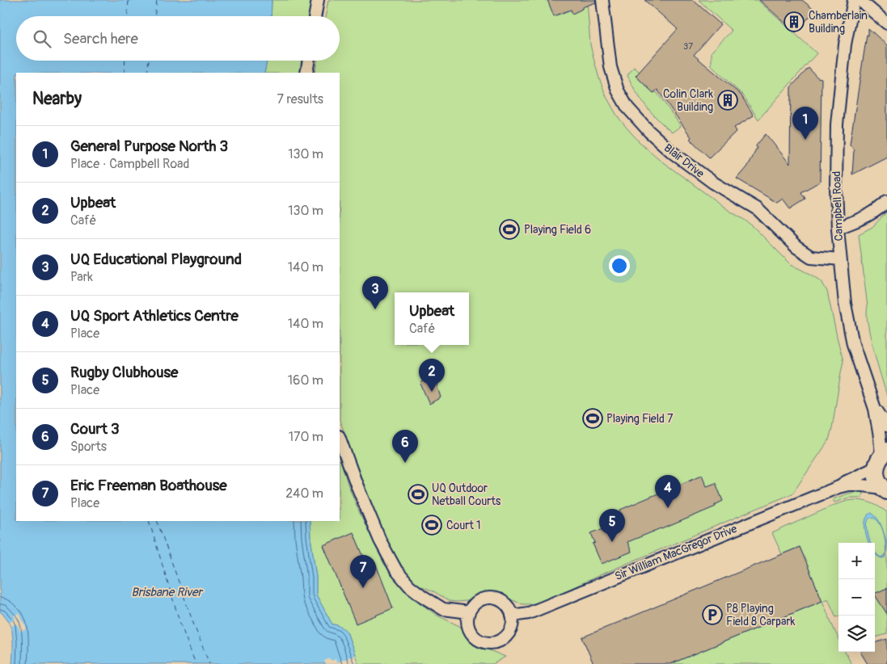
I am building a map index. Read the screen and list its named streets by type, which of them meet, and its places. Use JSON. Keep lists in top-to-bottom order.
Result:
{
  "streets": {
    "street": ["Blair Drive", "Campbell Road", "Sir William MacGregor Drive"]
  },
  "crossings": [
    ["Blair Drive", "Campbell Road"],
    ["Campbell Road", "Sir William MacGregor Drive"]
  ],
  "water": ["Brisbane River"],
  "places": {
    "building": ["Chamberlain Building", "Colin Clark Building"],
    "sports": [
      "Playing Field 6",
      "Playing Field 7",
      "UQ Outdoor Netball Courts",
      "Court 1"
    ],
    "parking": ["P8 Playing Field 8 Carpark"]
  },
  "house_numbers": ["37"],
  "page": {
    "search": "Search here",
    "heading": ["Nearby", "7 results"],
    "pins": [
      "1",
      "3",
      "2",
      "6",
      "4",
      "5",
      "7"
    ],
    "list": [
      {
        "mark": "1",
        "name": "General Purpose North 3",
        "note": "Place · Campbell Road",
        "value": "130 m"
      },
      {
        "mark": "2",
        "name": "Upbeat",
        "note": "Café",
        "value": "130 m"
      },
      {
        "mark": "3",
        "name": "UQ Educational Playground",
        "note": "Park",
        "value": "140 m"
      },
      {
        "mark": "4",
        "name": "UQ Sport Athletics Centre",
        "note": "Place",
        "value": "140 m"
      },
      {
        "mark": "5",
        "name": "Rugby Clubhouse",
        "note": "Place",
        "value": "160 m"
      },
      {
        "mark": "6",
        "name": "Court 3",
        "note": "Sports",
        "value": "170 m"
      },
      {
        "mark": "7",
        "name": "Eric Freeman Boathouse",
        "note": "Place",
        "value": "240 m"
      }
    ],
    "popup": ["Upbeat", "Café"],
    "map_buttons": ["+", "−"]
  }
}
